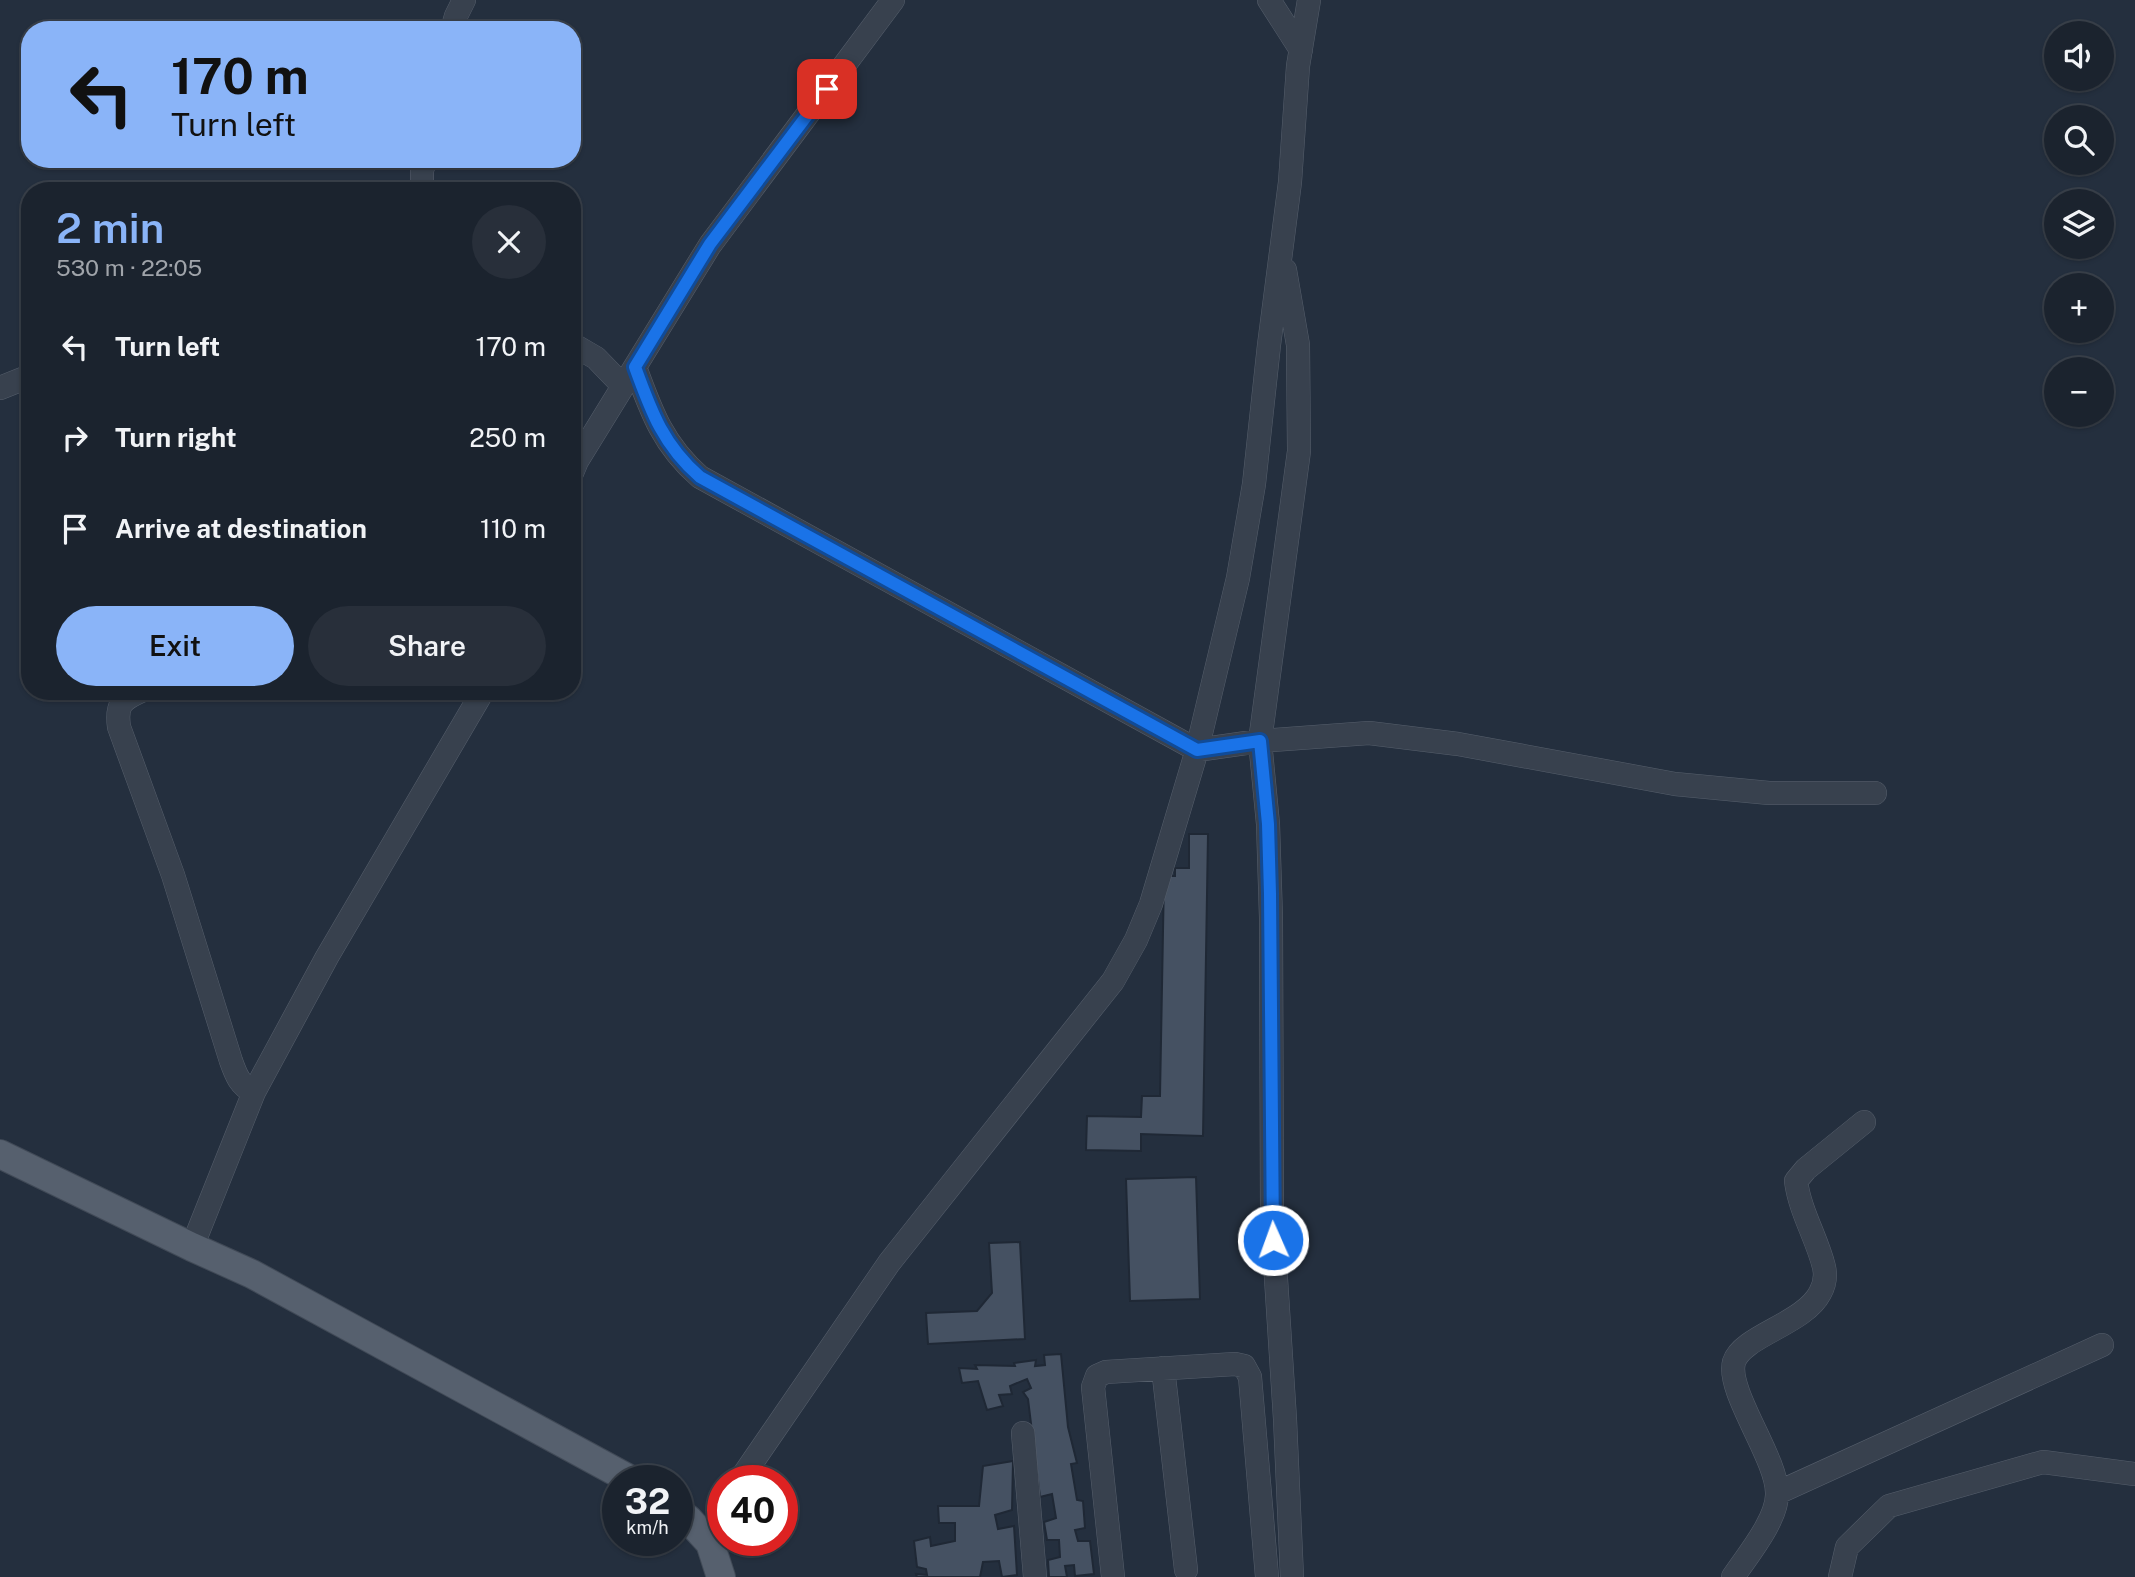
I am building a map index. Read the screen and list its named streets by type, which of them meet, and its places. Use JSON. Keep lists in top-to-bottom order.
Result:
{
  "page": {
    "map_buttons": ["+", "−"],
    "turn": ["170 m", "Turn left"],
    "heading": ["2 min", "530 m · 22:05"],
    "list": [
      {
        "name": "Turn left",
        "value": "170 m"
      },
      {
        "name": "Turn right",
        "value": "250 m"
      },
      {
        "name": "Arrive at destination",
        "value": "110 m"
      }
    ],
    "buttons": ["Exit", "Share"],
    "speed": "32 km/h",
    "limit": "40"
  }
}
